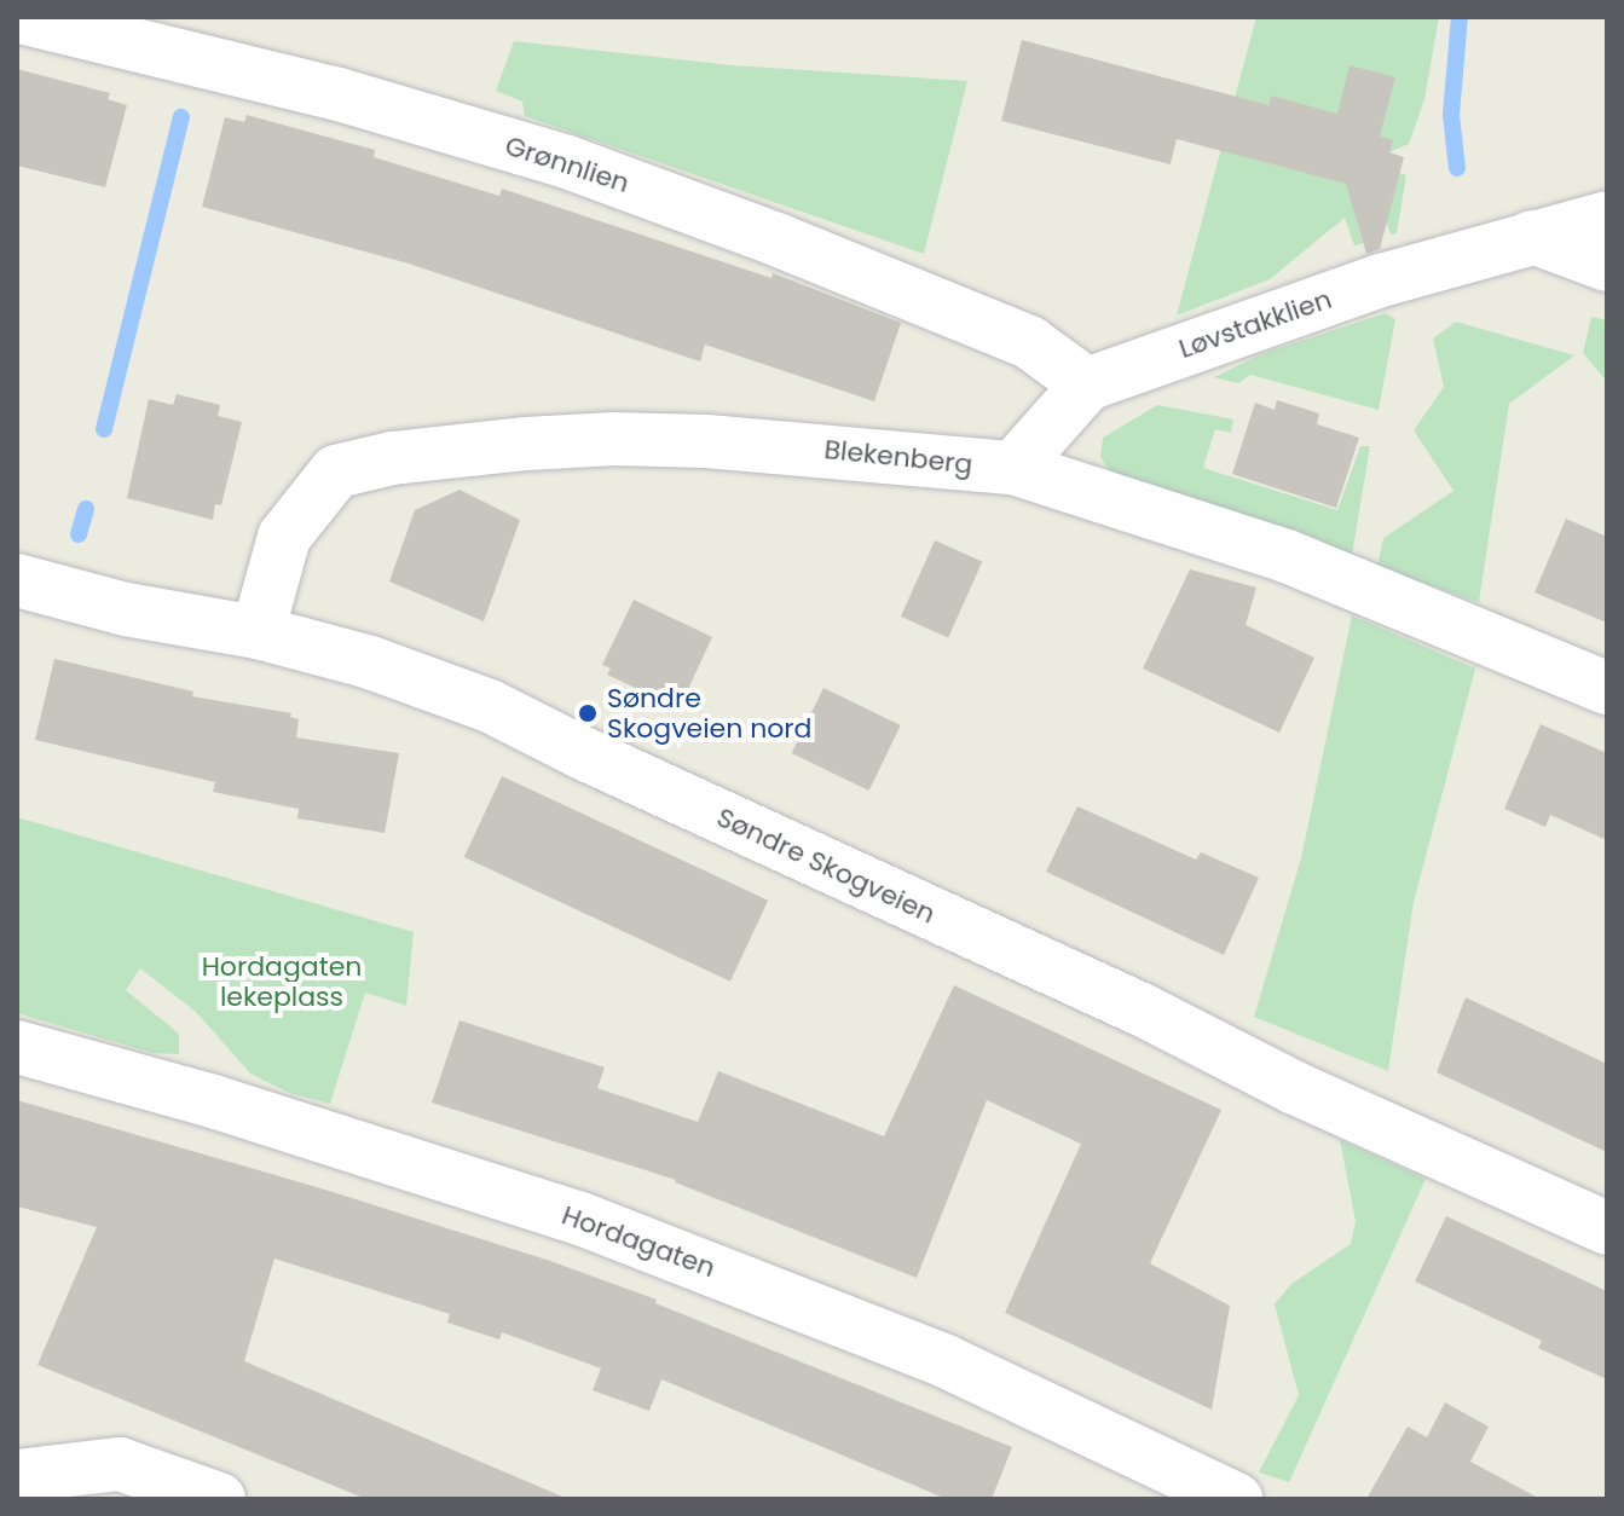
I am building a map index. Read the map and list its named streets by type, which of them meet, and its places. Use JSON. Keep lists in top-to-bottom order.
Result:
{
  "streets": {
    "street": [
      "Grønnlien",
      "Løvstakklien",
      "Blekenberg",
      "Søndre Skogveien",
      "Hordagaten"
    ]
  },
  "crossings": [
    ["Grønnlien", "Løvstakklien"],
    ["Løvstakklien", "Blekenberg"],
    ["Blekenberg", "Søndre Skogveien"]
  ],
  "parks": ["Hordagaten lekeplass"],
  "places": ["Søndre Skogveien nord"]
}
